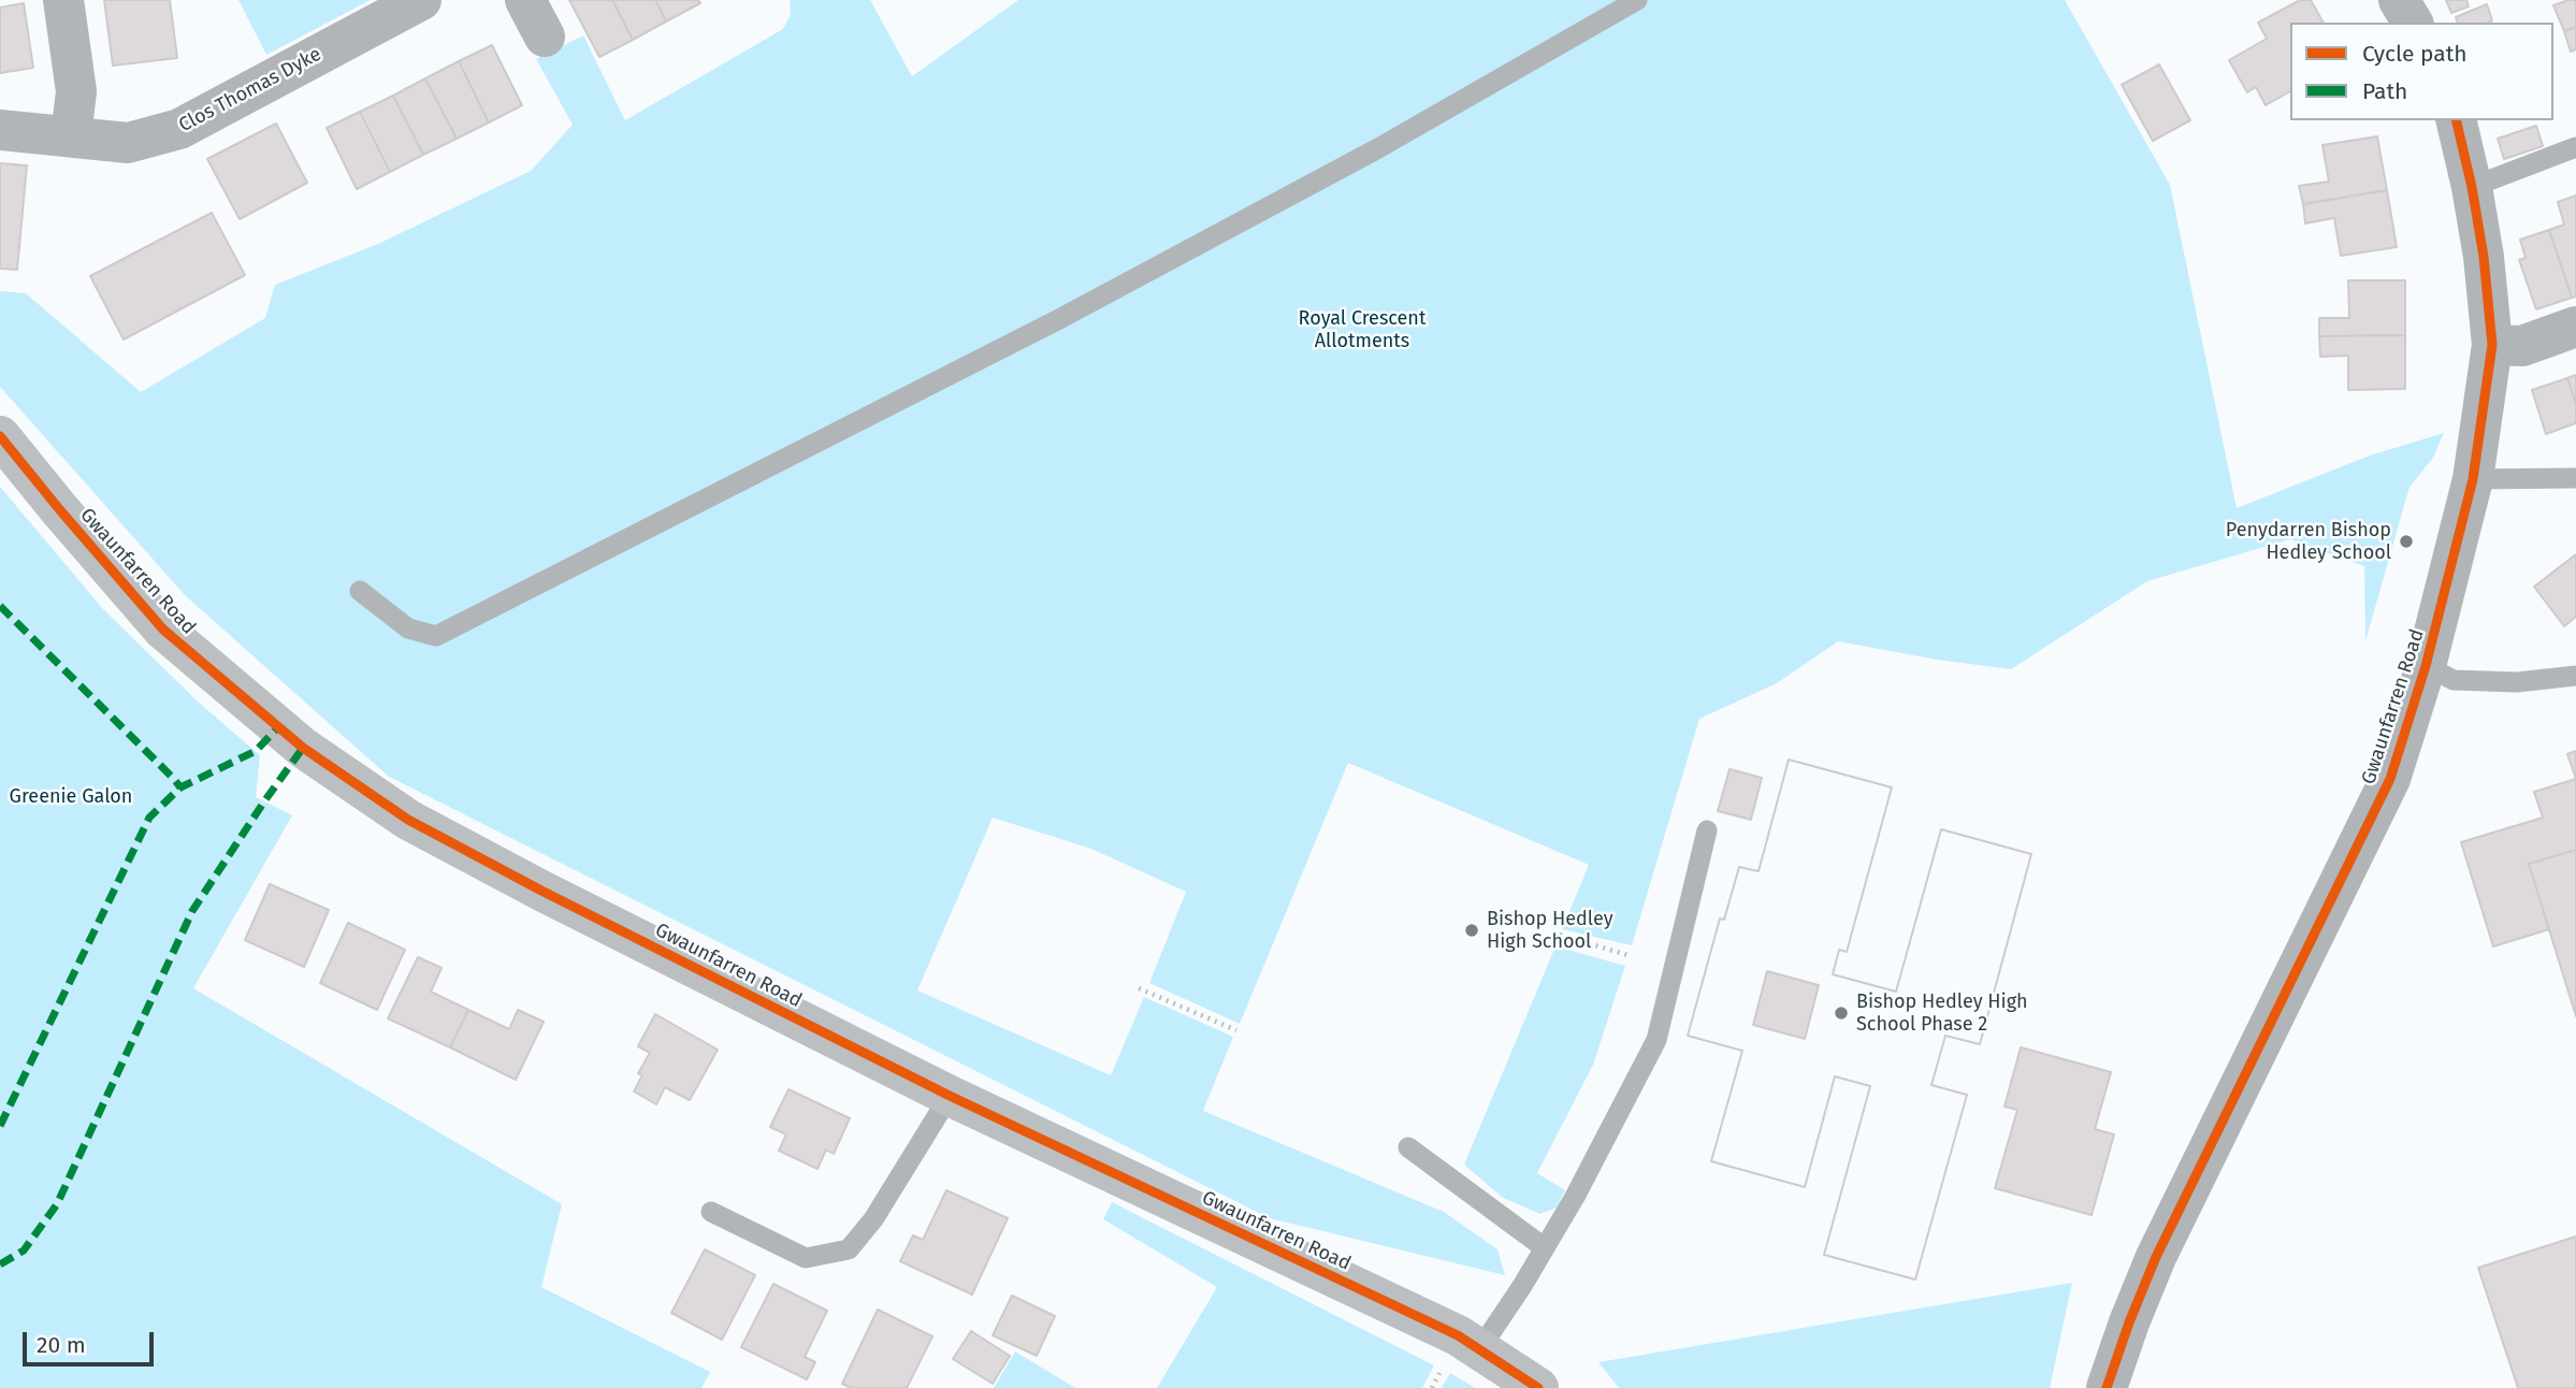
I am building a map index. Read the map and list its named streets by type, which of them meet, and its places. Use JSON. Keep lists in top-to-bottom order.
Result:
{
  "streets": {
    "street": ["Clos Thomas Dyke", "Gwaunfarren Road"]
  },
  "parks": ["Royal Crescent Allotments", "Greenie Galon"],
  "places": ["Penydarren Bishop Hedley School", "Bishop Hedley High School", "Bishop Hedley High School Phase 2"],
  "legend": ["Cycle path", "Path"],
  "scale_bar": "20 m"
}
